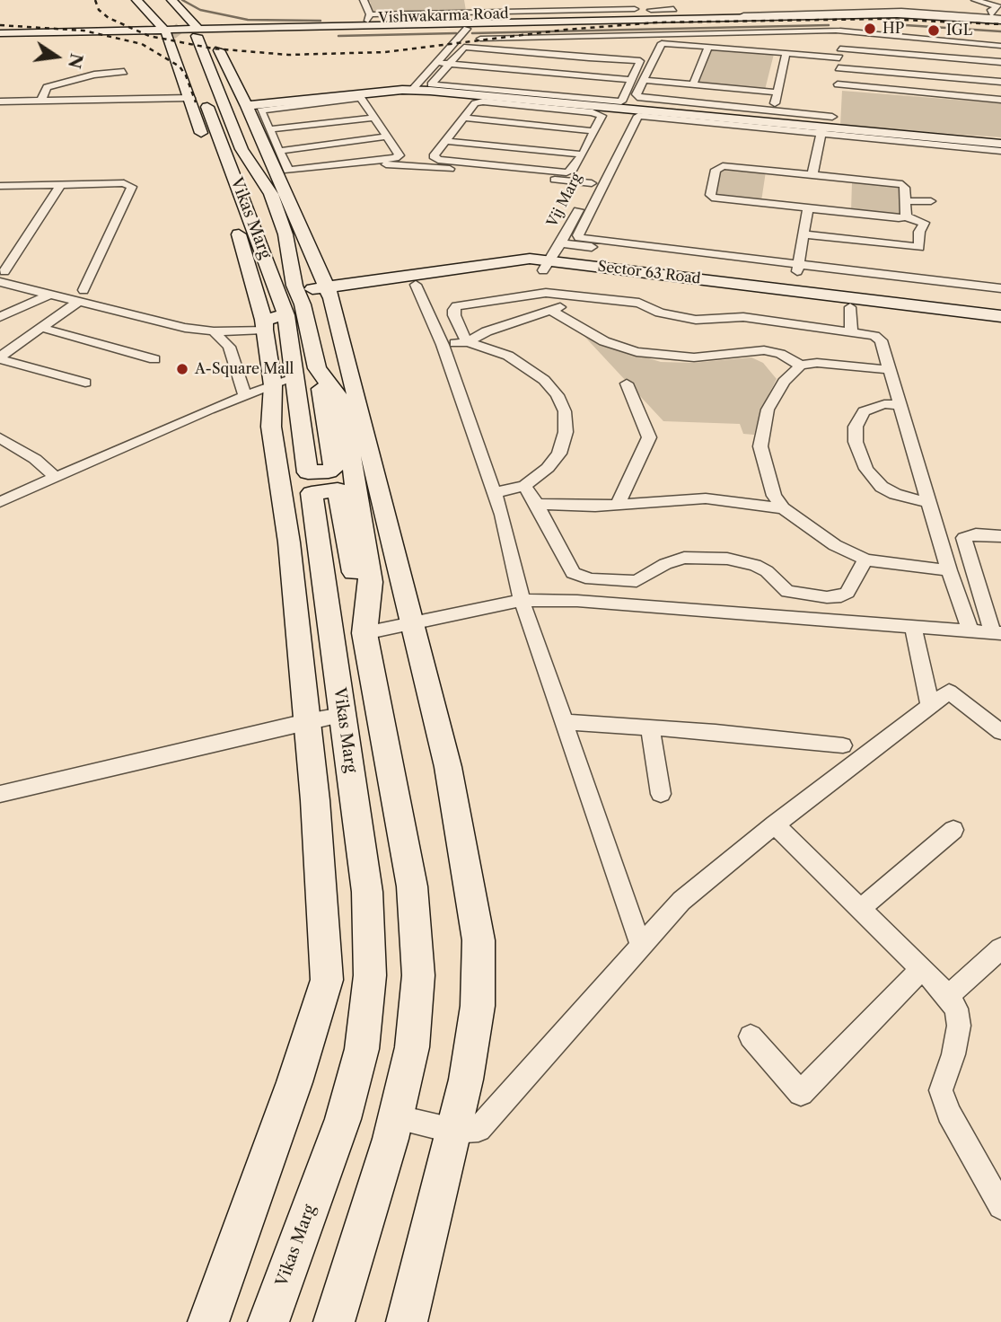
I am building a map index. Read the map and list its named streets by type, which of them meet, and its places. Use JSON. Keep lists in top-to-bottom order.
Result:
{
  "streets": {
    "main road": ["Vishwakarma Road", "Vikas Marg", "Sector 63 Road"],
    "street": ["Vij Marg"]
  },
  "crossings": [
    ["Vishwakarma Road", "Vikas Marg"],
    ["Vikas Marg", "Sector 63 Road"]
  ],
  "places": ["HP", "IGL", "A-Square Mall"],
  "north": "right"
}
